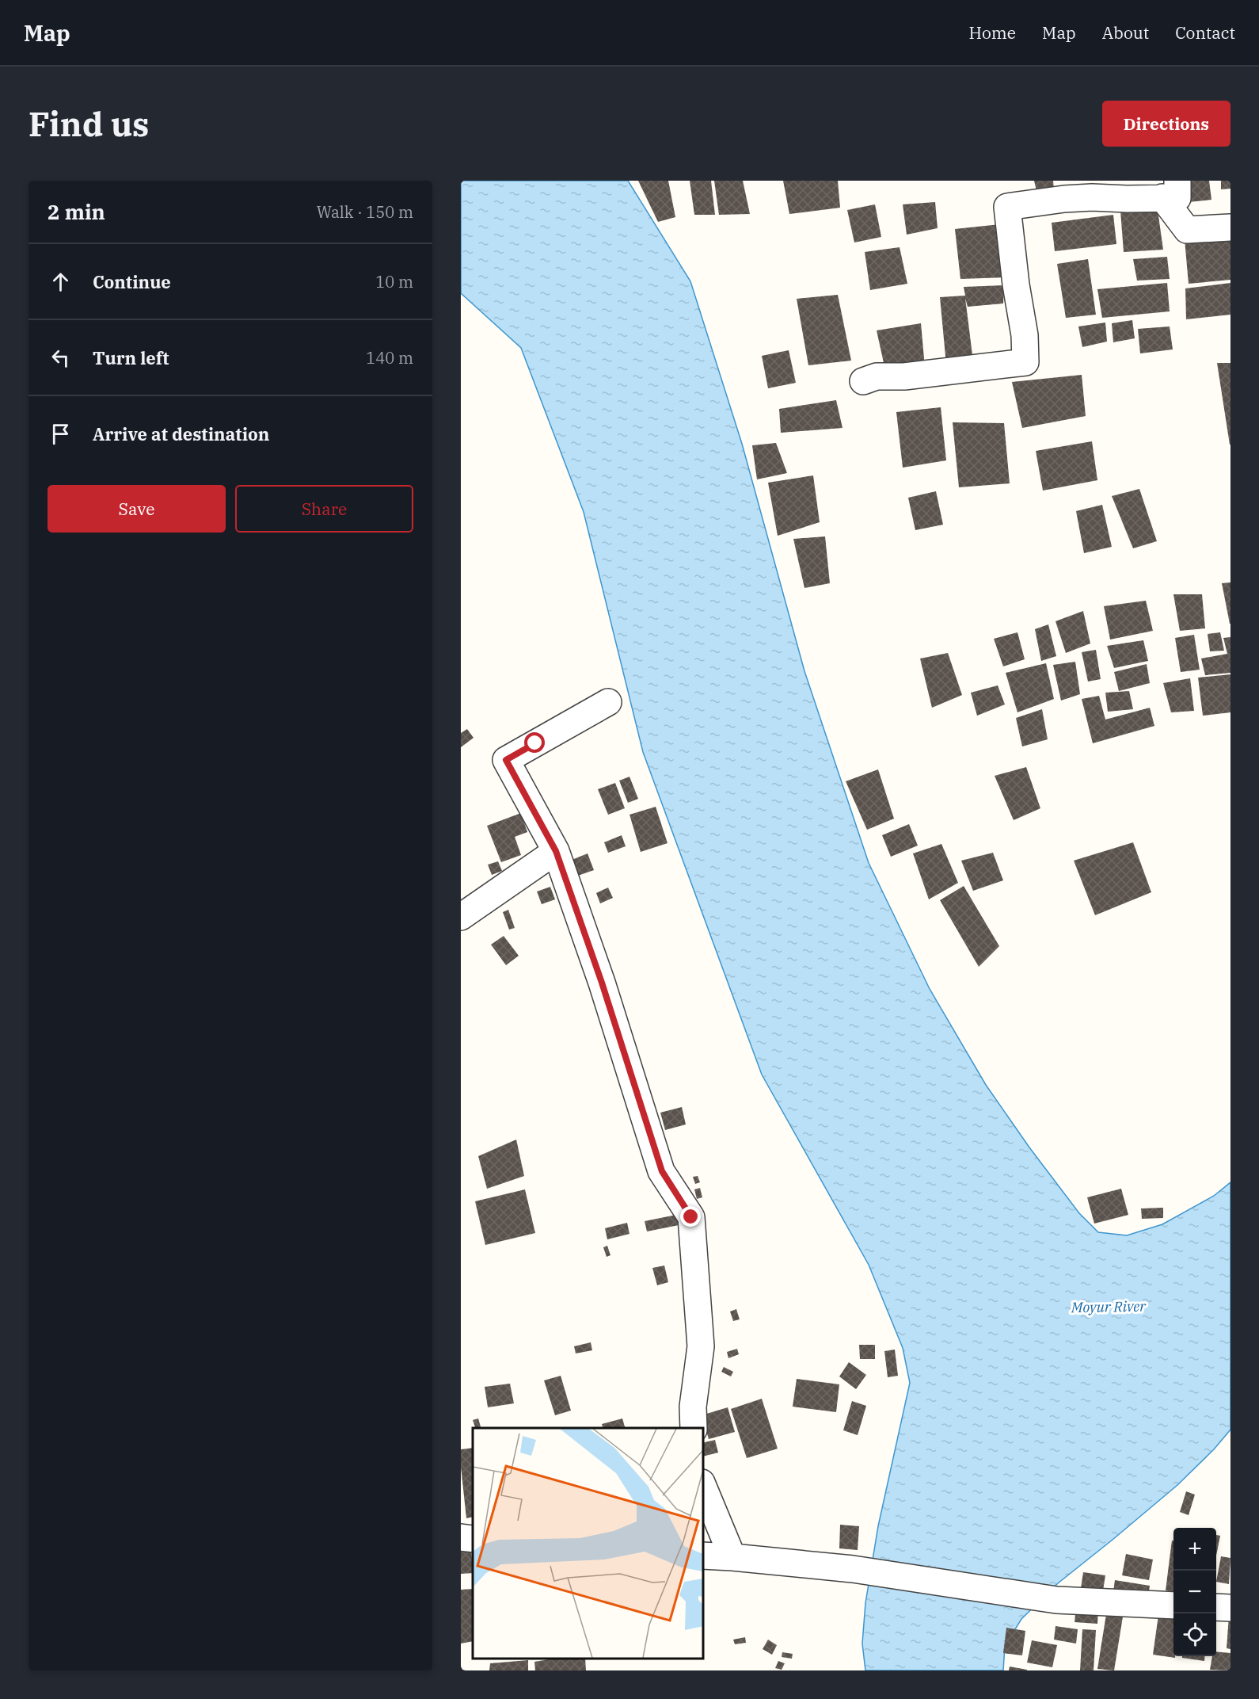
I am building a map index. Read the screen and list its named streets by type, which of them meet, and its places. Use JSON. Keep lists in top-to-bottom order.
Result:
{
  "water": ["Moyur River"],
  "page": {
    "header": "Map",
    "nav": [
      "Home",
      "Map",
      "About",
      "Contact"
    ],
    "buttons": [
      "Directions",
      ["Save", "Share"]
    ],
    "title": "Find us",
    "heading": ["2 min", "Walk · 150 m"],
    "list": [
      ["Continue", "10 m"],
      ["Turn left", "140 m"],
      "Arrive at destination"
    ],
    "map_buttons": ["+", "−"]
  }
}
